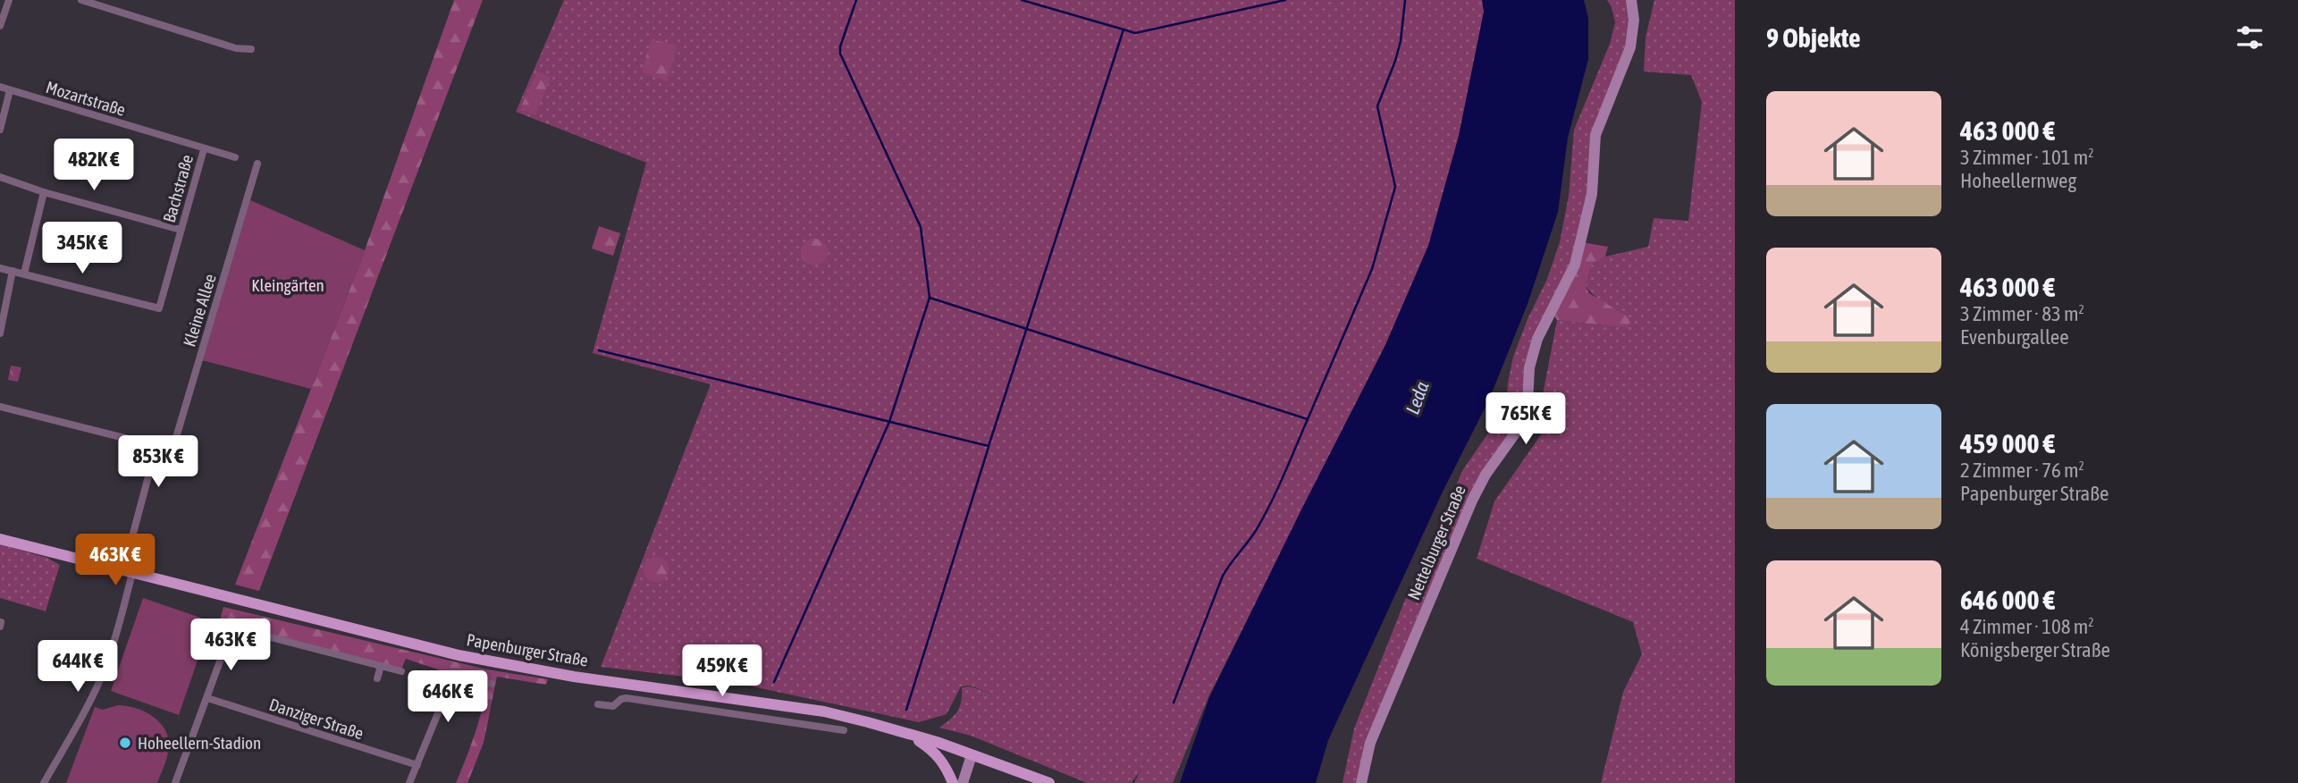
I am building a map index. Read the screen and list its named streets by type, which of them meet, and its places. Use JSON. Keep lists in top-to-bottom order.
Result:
{
  "streets": {
    "main road": ["Papenburger Straße"],
    "street": [
      "Mozartstraße",
      "Bachstraße",
      "Kleine Allee",
      "Nettelburger Straße",
      "Danziger Straße"
    ]
  },
  "crossings": [
    ["Mozartstraße", "Bachstraße"]
  ],
  "water": ["Leda"],
  "parks": ["Kleingärten"],
  "places": ["Hoheellern-Stadion"],
  "page": {
    "heading": "9 Objekte",
    "list": [
      {
        "name": "463 000 €",
        "note": "3 Zimmer · 101 m² · Hoheellernweg"
      },
      {
        "name": "463 000 €",
        "note": "3 Zimmer · 83 m² · Evenburgallee"
      },
      {
        "name": "459 000 €",
        "note": "2 Zimmer · 76 m² · Papenburger Straße"
      },
      {
        "name": "646 000 €",
        "note": "4 Zimmer · 108 m² · Königsberger Straße"
      }
    ],
    "price": [
      "482K €",
      "345K €",
      "765K €",
      "853K €",
      "463K €",
      "463K €",
      "644K €",
      "459K €",
      "646K €"
    ]
  }
}
